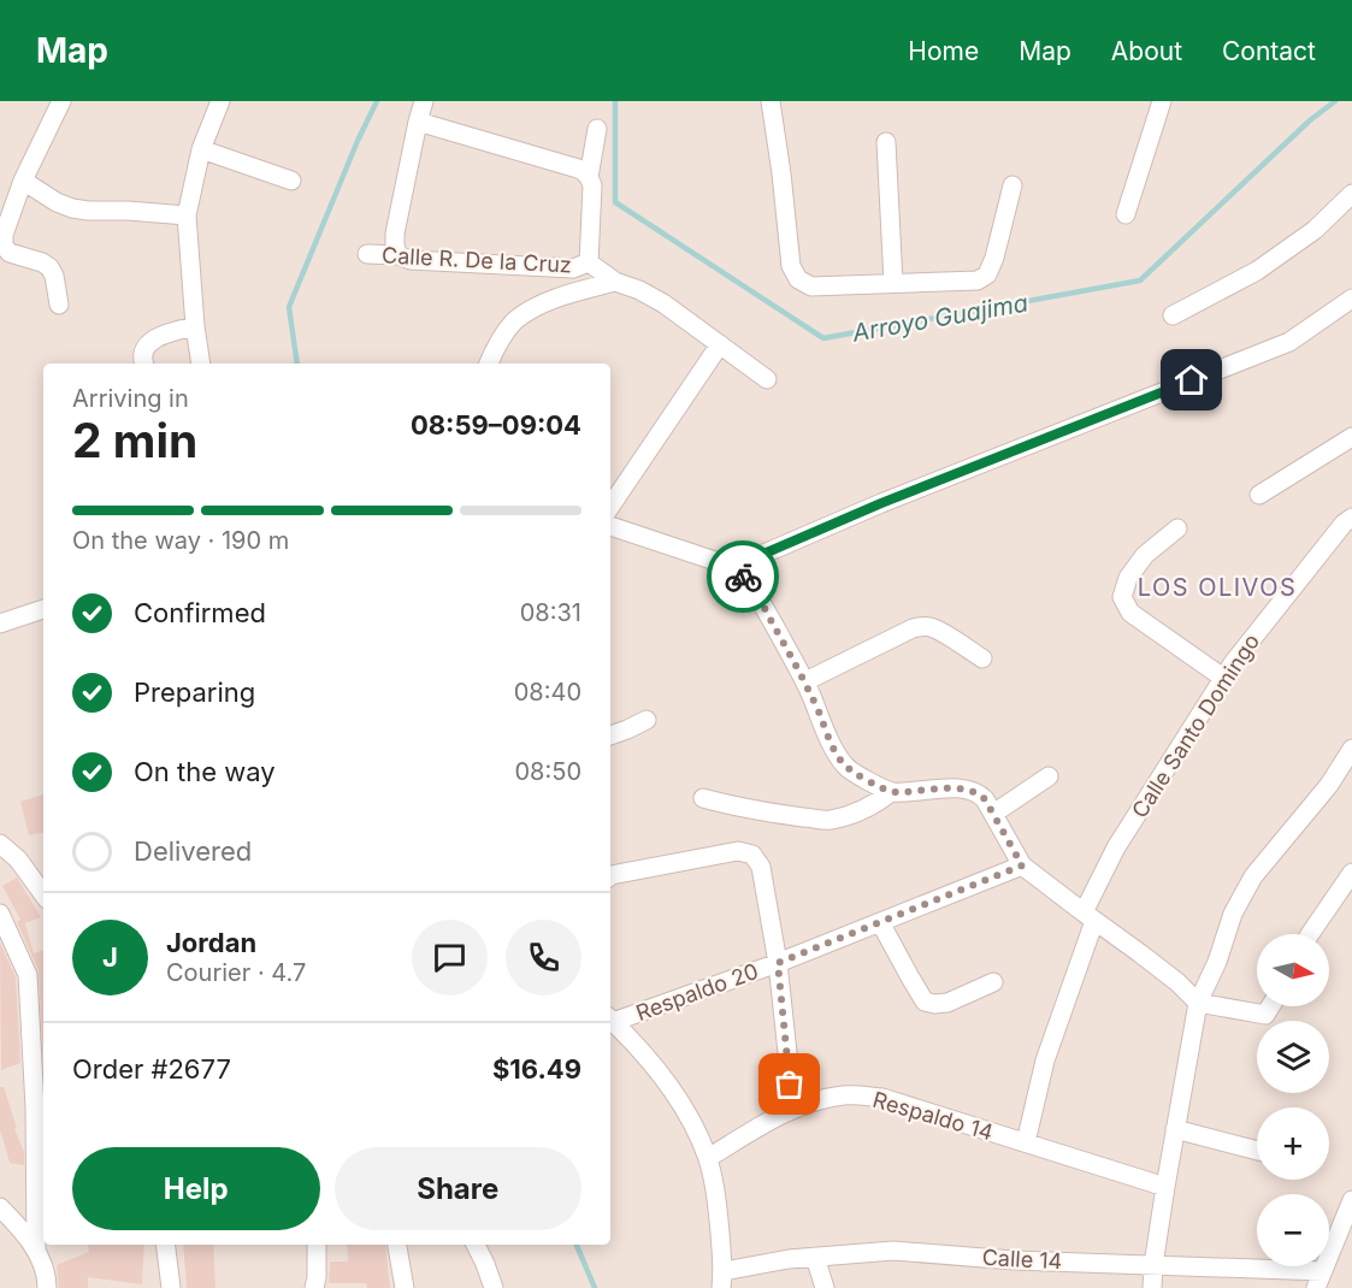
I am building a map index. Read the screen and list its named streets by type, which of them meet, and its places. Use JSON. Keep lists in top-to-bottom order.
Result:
{
  "streets": {
    "street": [
      "Calle R. De la Cruz",
      "Calle Santo Domingo",
      "Respaldo 20",
      "Respaldo 14",
      "Calle 14"
    ]
  },
  "crossings": [
    ["Calle Santo Domingo", "Respaldo 14"]
  ],
  "districts": ["LOS OLIVOS"],
  "water": ["Arroyo Guajima"],
  "north": "right",
  "page": {
    "header": "Map",
    "nav": [
      "Home",
      "Map",
      "About",
      "Contact"
    ],
    "heading": ["2 min", "Arriving in", "08:59–09:04"],
    "panel": [
      "Jordan",
      "Courier · 4.7",
      "Order #2677",
      "$16.49"
    ],
    "bar": "On the way · 190 m",
    "list": [
      ["Confirmed", "08:31"],
      ["Preparing", "08:40"],
      ["On the way", "08:50"],
      "Delivered"
    ],
    "round": "J",
    "map_buttons": ["+", "−"],
    "buttons": ["Help", "Share"]
  }
}
